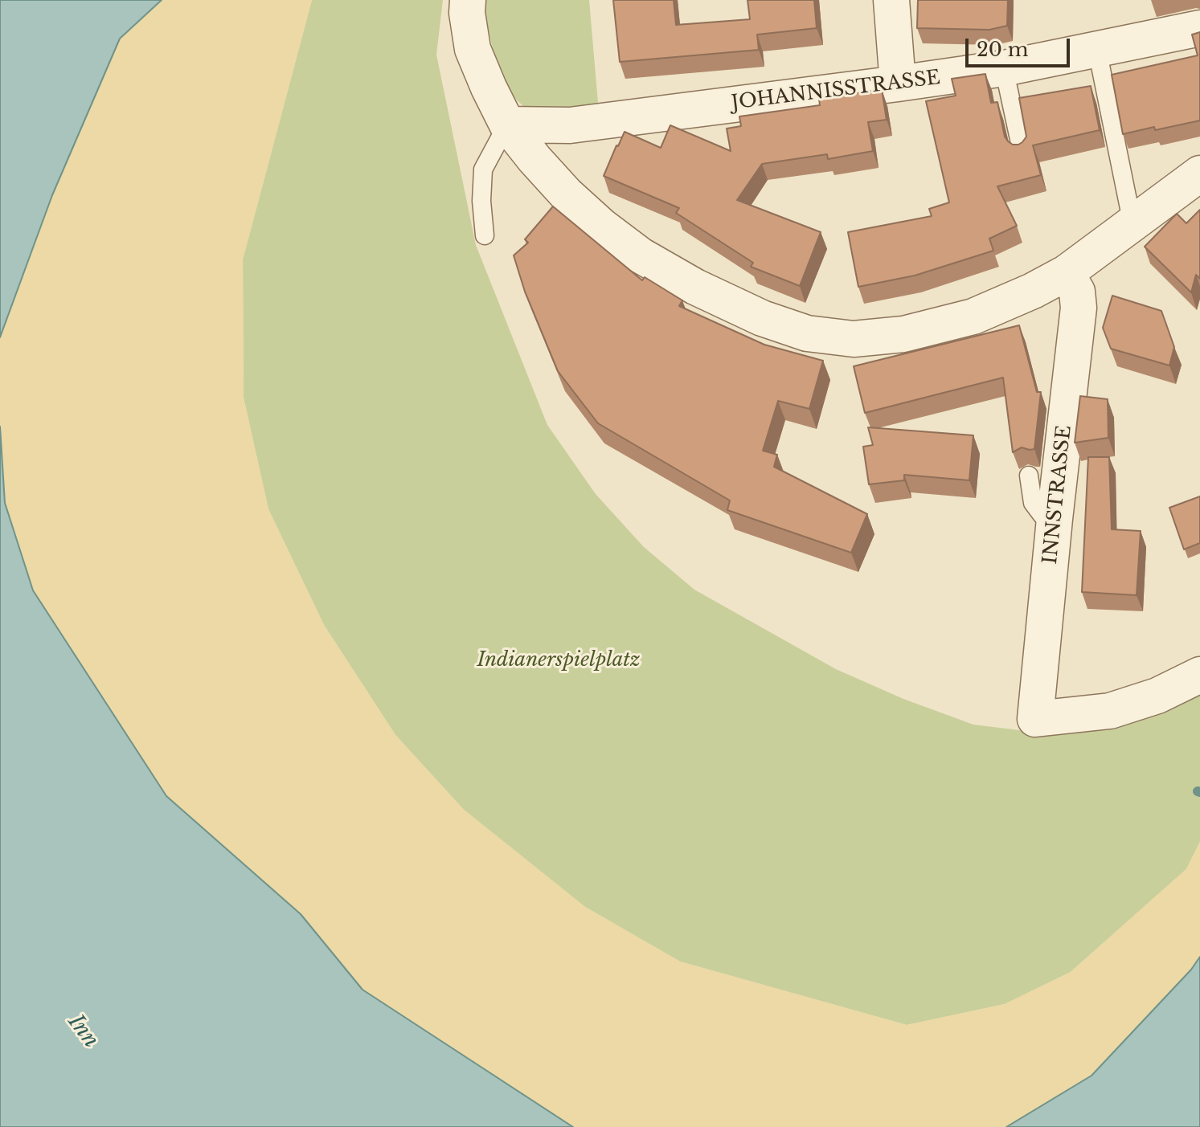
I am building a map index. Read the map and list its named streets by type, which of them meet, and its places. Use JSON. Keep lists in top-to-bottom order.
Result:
{
  "streets": {
    "street": ["JOHANNISSTRASSE", "INNSTRASSE"]
  },
  "water": ["Inn"],
  "parks": ["Indianerspielplatz"],
  "scale_bar": "20 m"
}
